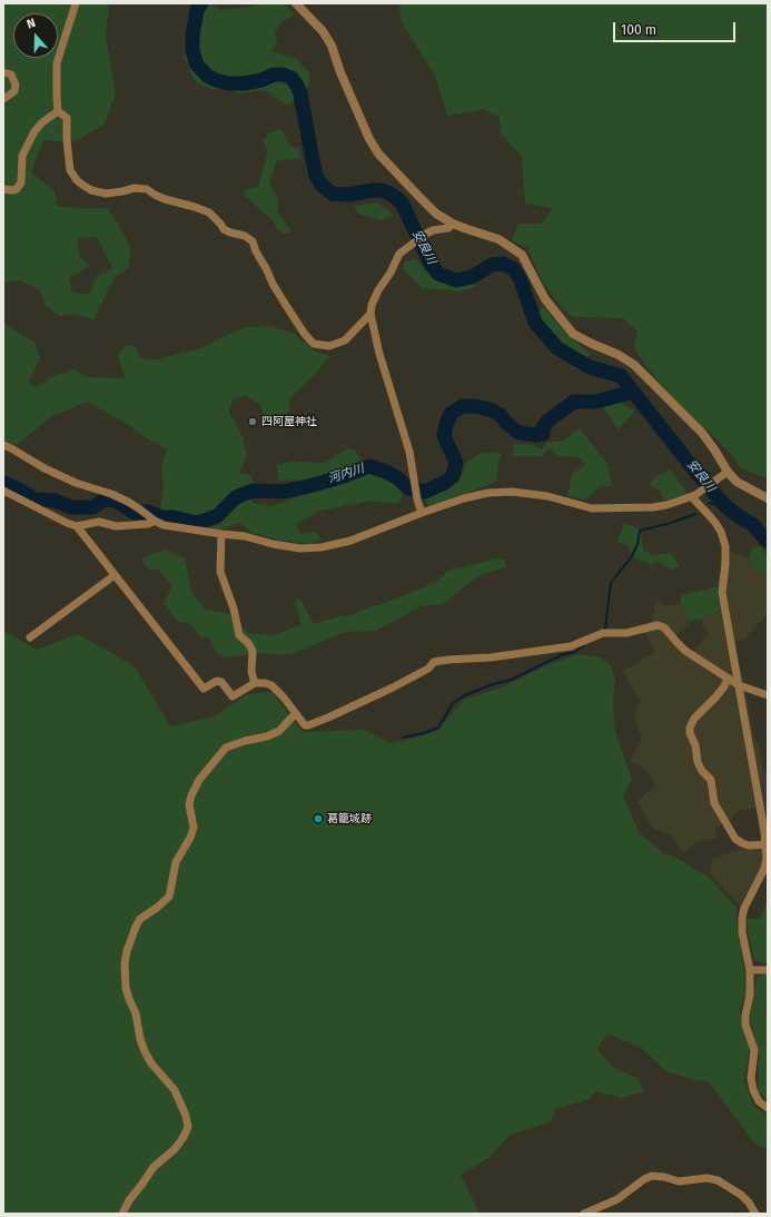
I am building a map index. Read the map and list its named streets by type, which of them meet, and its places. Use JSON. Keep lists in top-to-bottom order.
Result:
{
  "water": ["安良川", "河内川"],
  "places": ["四阿屋神社", "葛籠城跡"],
  "scale_bar": "100 m",
  "north": "top"
}
